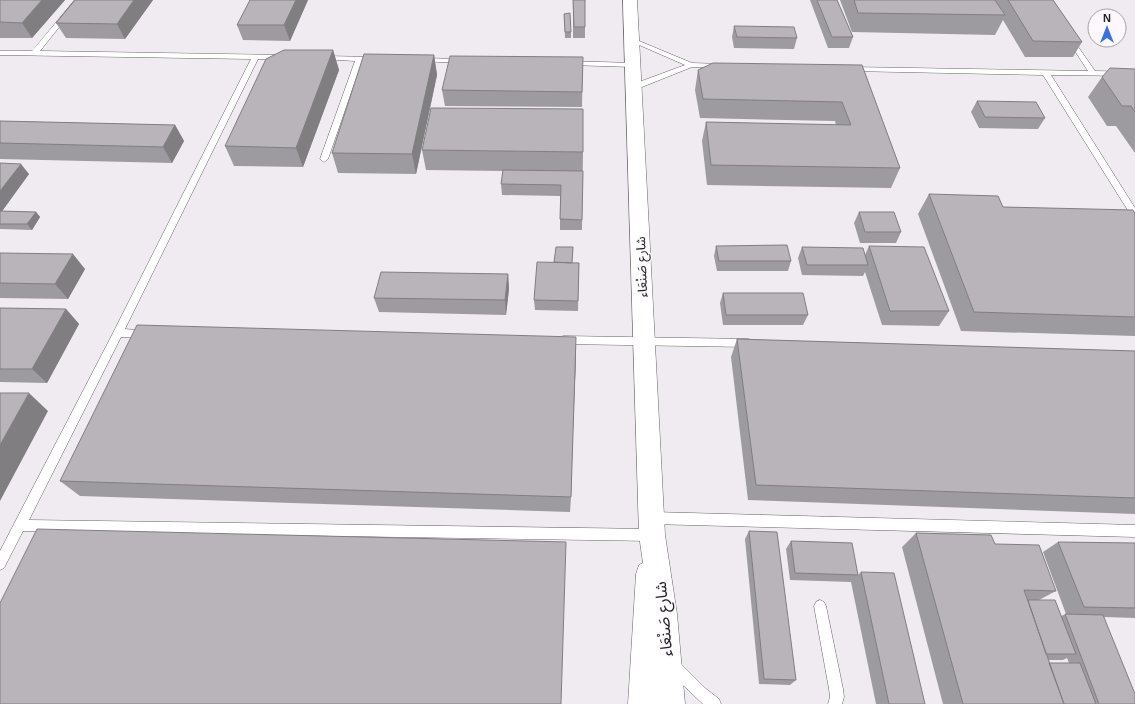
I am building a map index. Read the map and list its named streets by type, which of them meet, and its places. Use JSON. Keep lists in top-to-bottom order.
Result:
{
  "streets": {
    "street": ["شارع صَنْعَاء"]
  },
  "north": "top"
}
